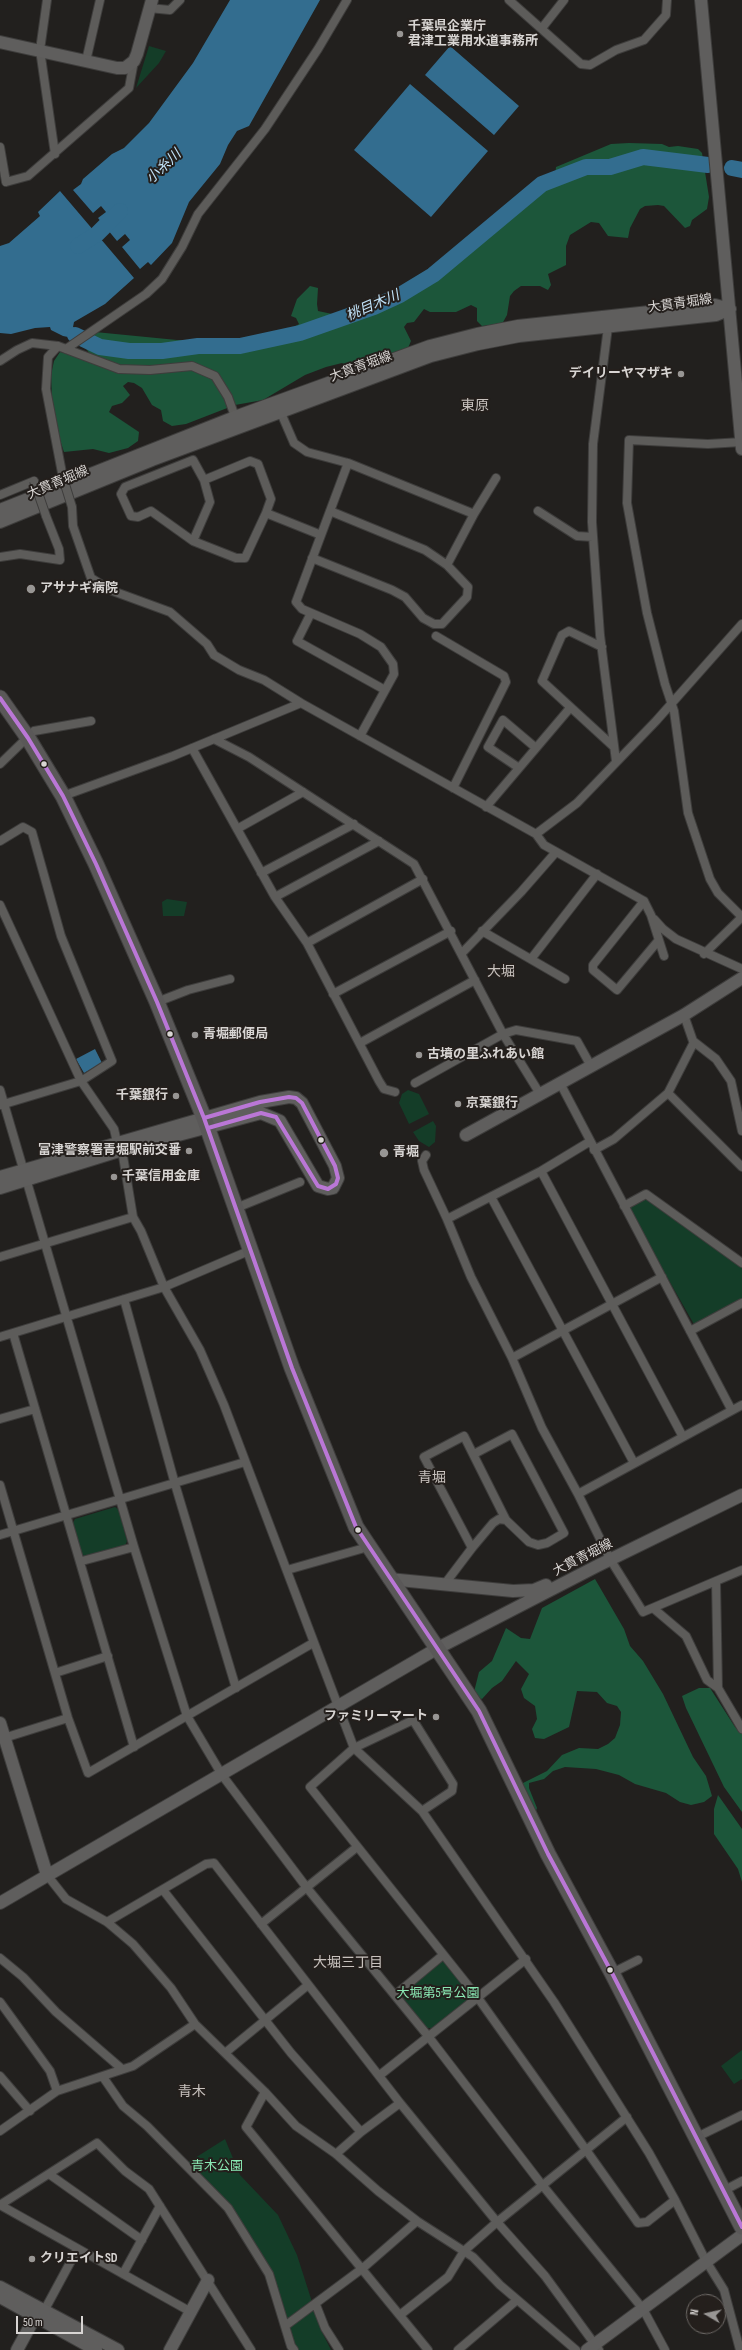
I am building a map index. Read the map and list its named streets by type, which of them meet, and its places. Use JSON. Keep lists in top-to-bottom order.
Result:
{
  "streets": {
    "street": ["大貫青堀線"]
  },
  "districts": [
    "東原",
    "大堀",
    "青堀",
    "大堀三丁目",
    "青木"
  ],
  "water": ["小糸川", "桃目木川"],
  "parks": ["大堀第5号公園", "青木公園"],
  "places": [
    "千葉県企業庁 君津工業用水道事務所",
    "デイリーヤマザキ",
    "アサナギ病院",
    "青堀郵便局",
    "古墳の里ふれあい館",
    "千葉銀行",
    "京葉銀行",
    "富津警察署青堀駅前交番",
    "青堀",
    "千葉信用金庫",
    "ファミリーマート",
    "クリエイトSD"
  ],
  "scale_bar": "50 m",
  "north": "left"
}
